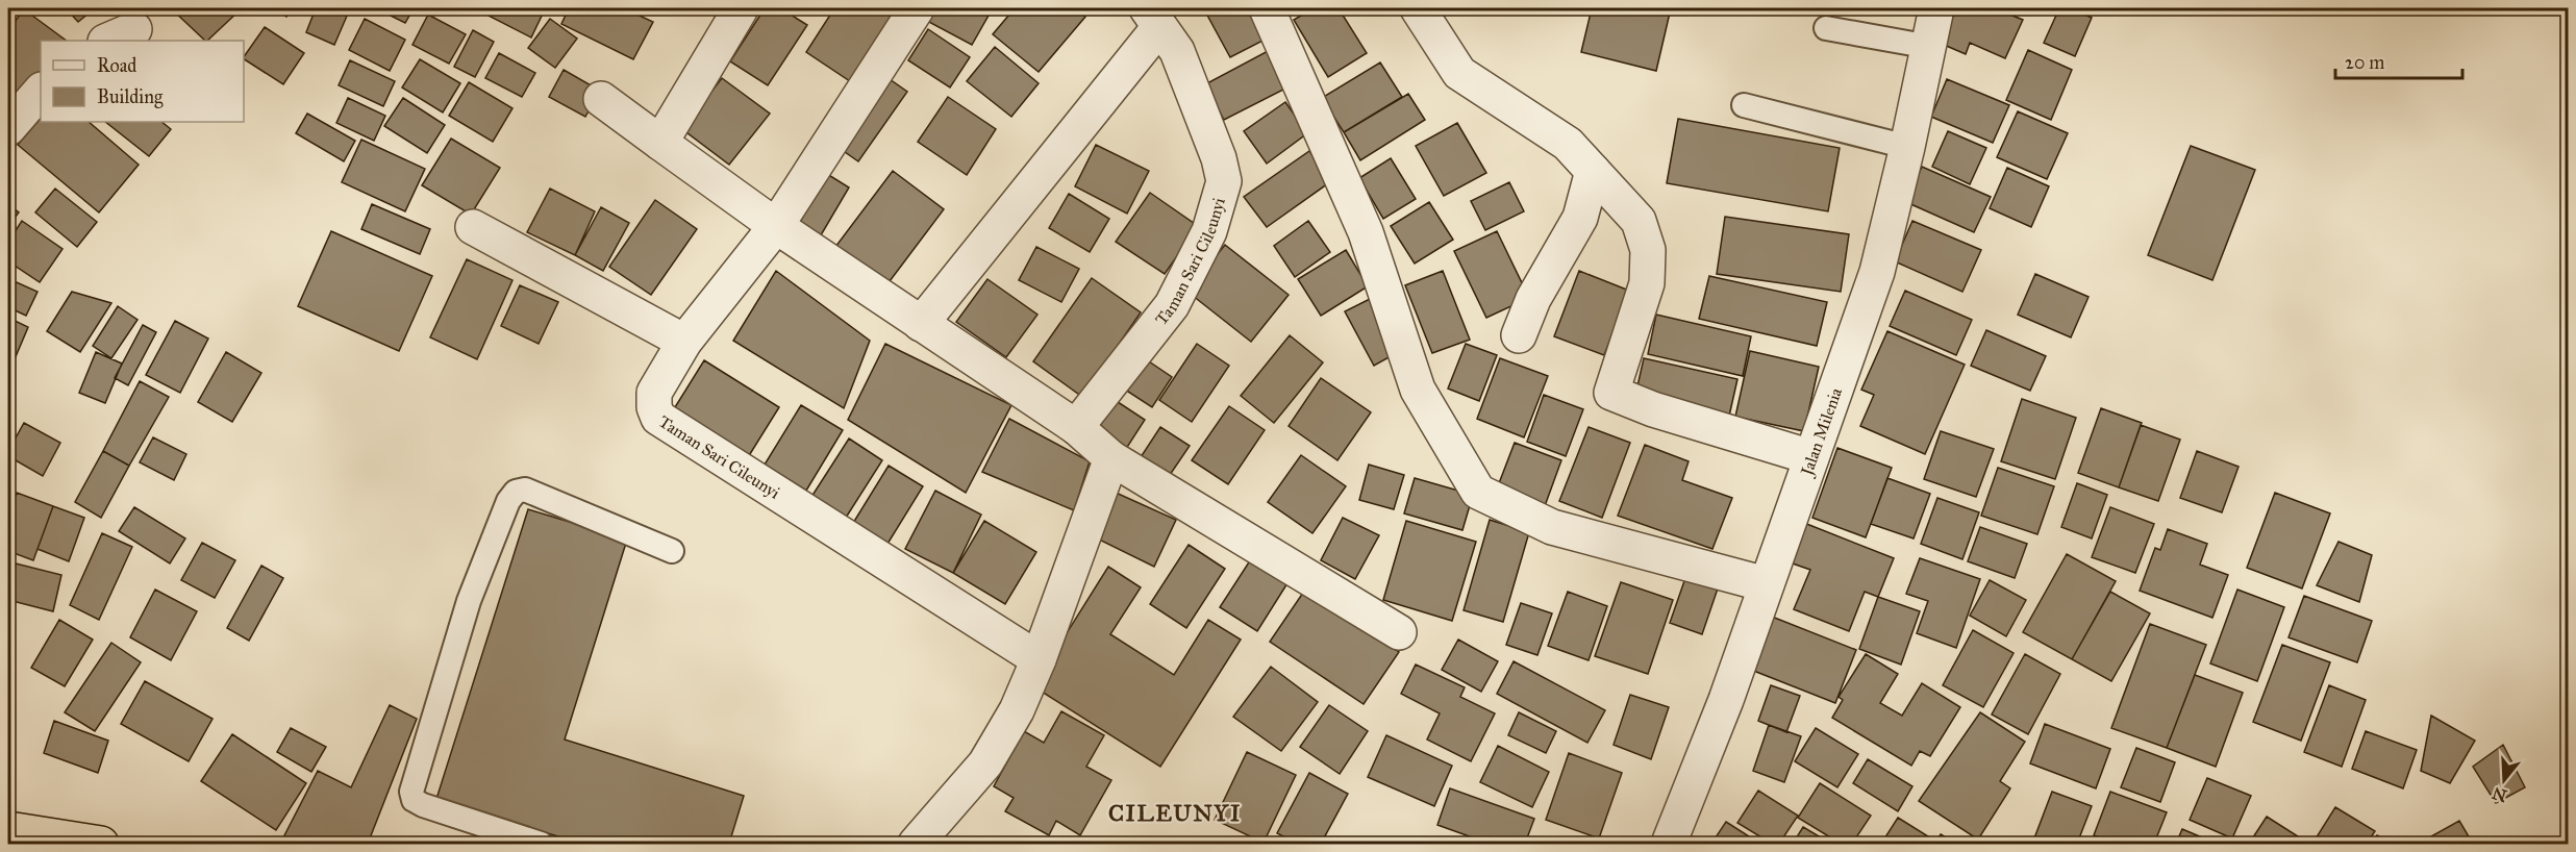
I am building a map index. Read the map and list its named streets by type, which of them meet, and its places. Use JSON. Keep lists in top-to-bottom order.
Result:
{
  "streets": {
    "street": ["Taman Sari Cileunyi", "Jalan Milenia"]
  },
  "districts": ["CILEUNYI"],
  "legend": ["Road", "Building"],
  "scale_bar": "20 m",
  "north": "bottom"
}
